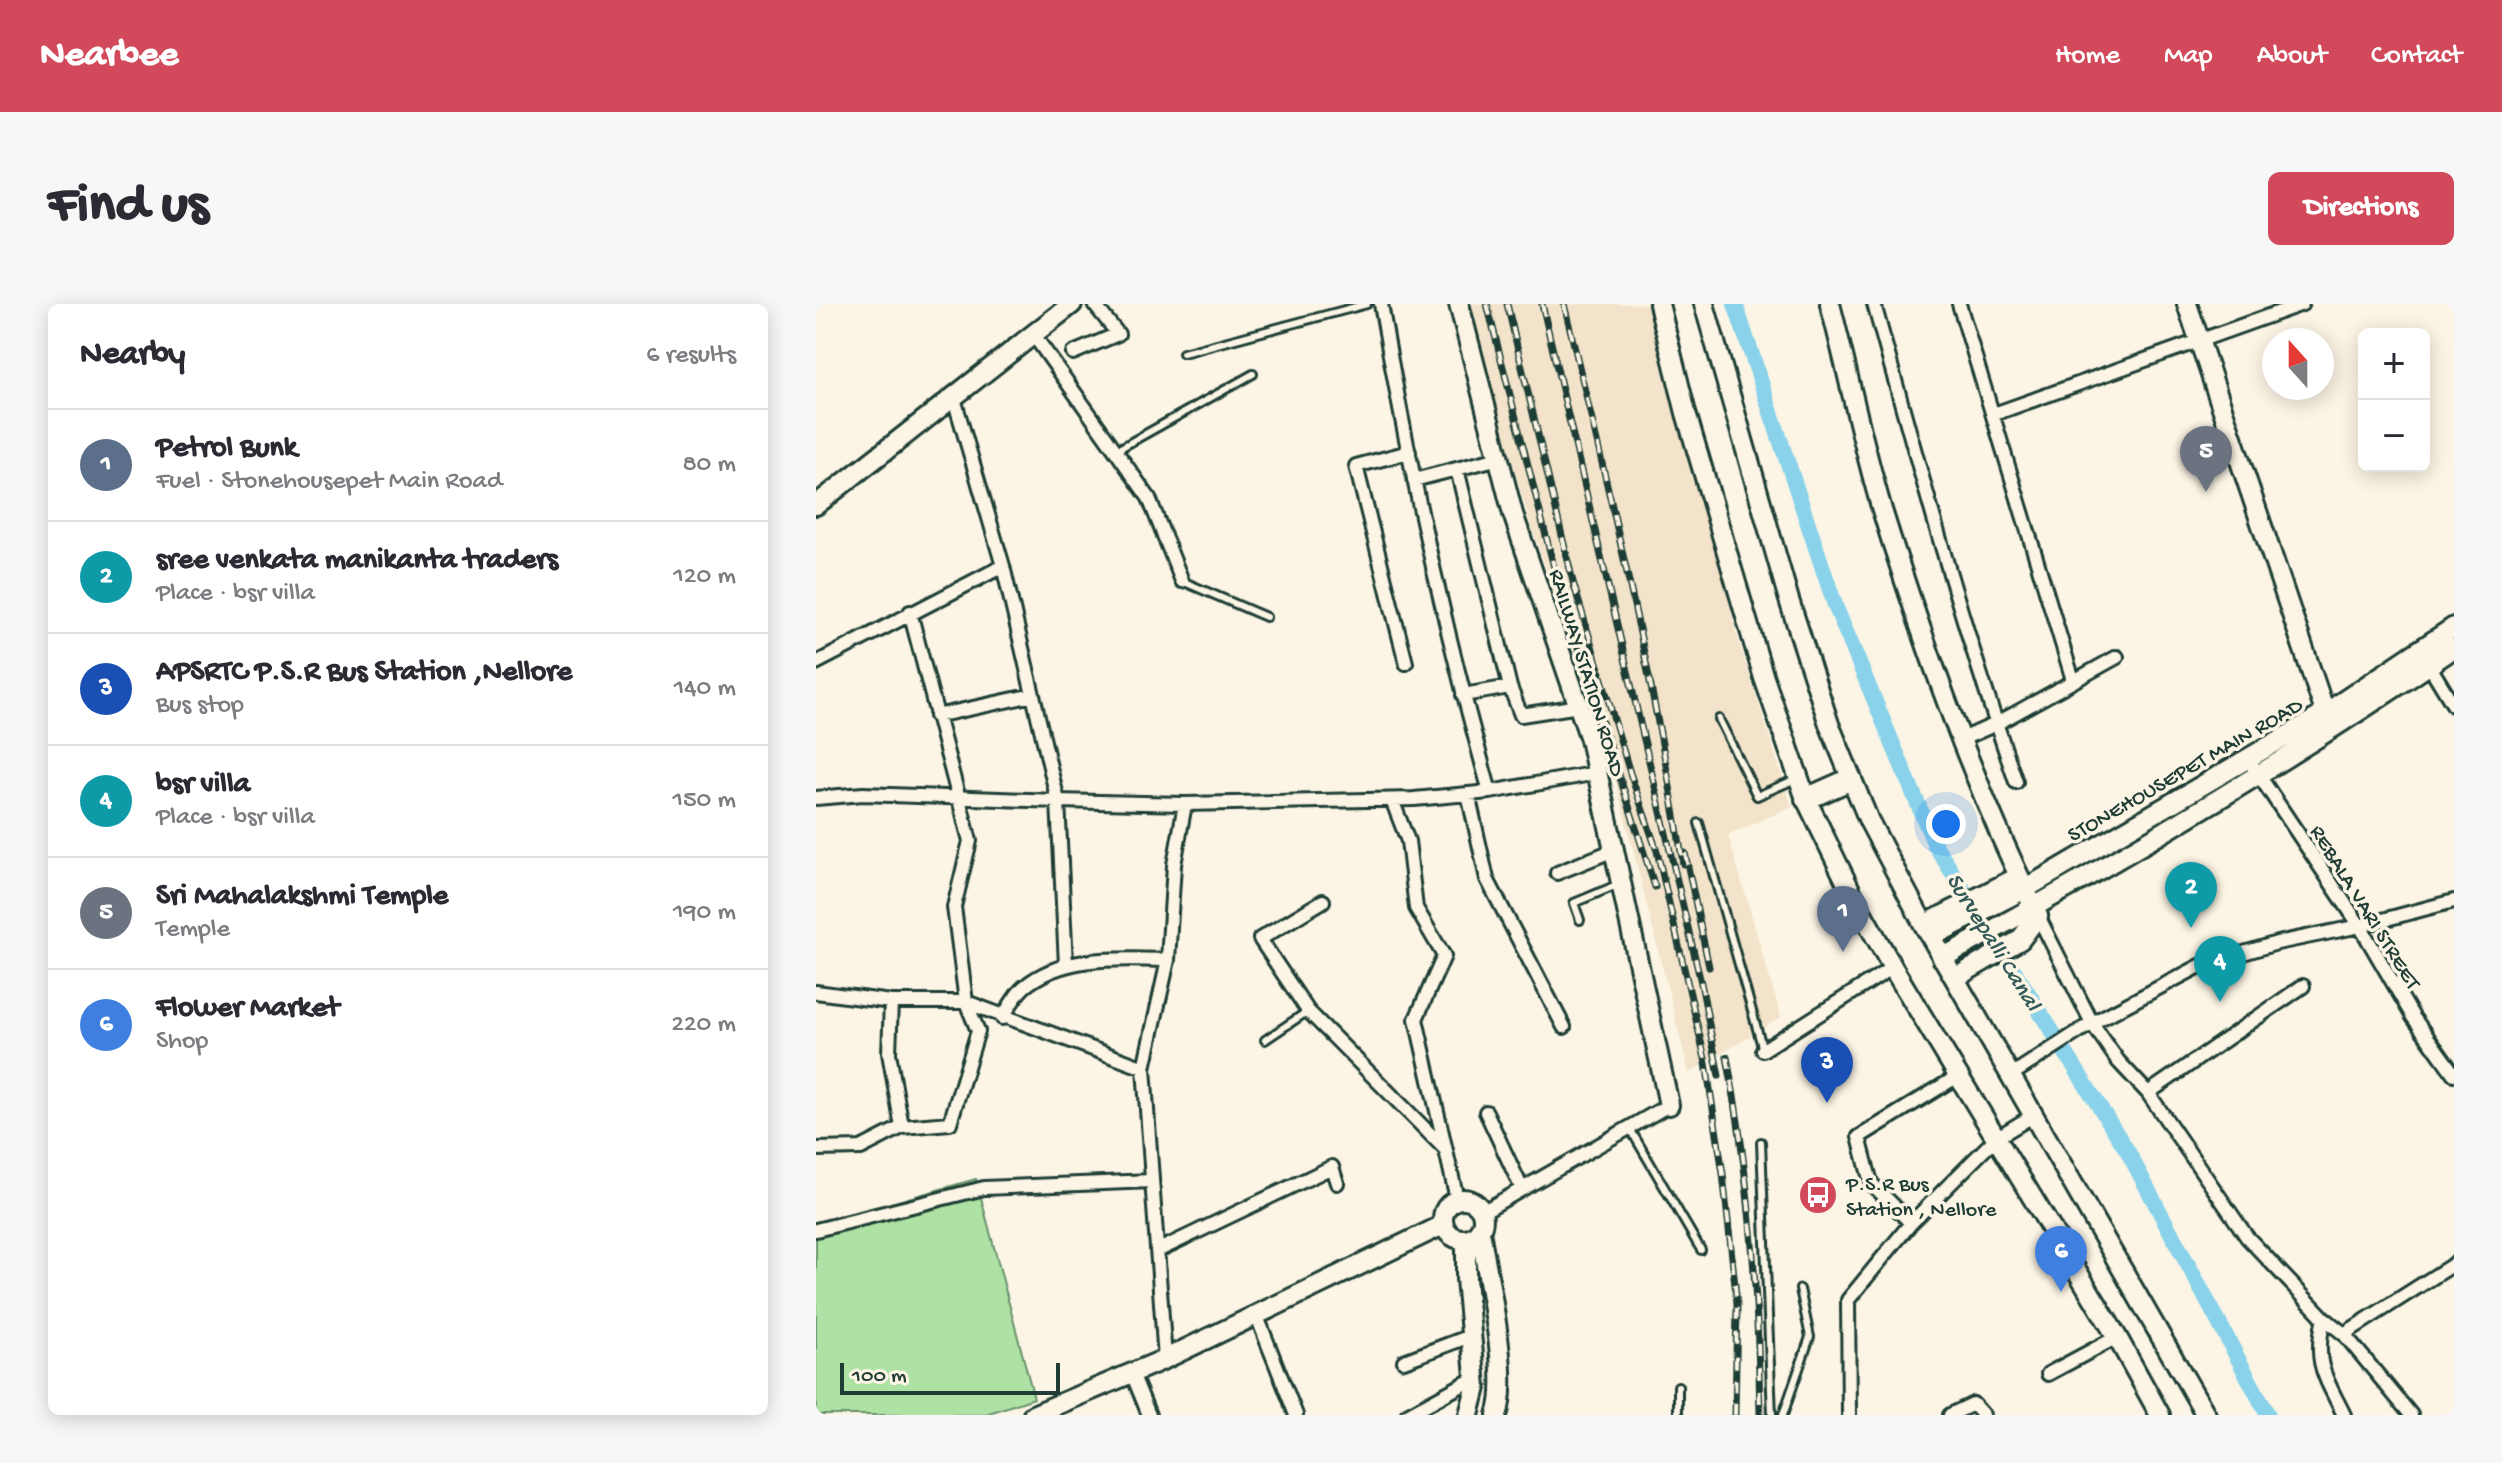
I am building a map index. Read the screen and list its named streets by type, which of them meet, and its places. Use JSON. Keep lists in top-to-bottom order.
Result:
{
  "streets": {
    "main road": ["RAILWAY STATION ROAD", "STONEHOUSEPET MAIN ROAD"],
    "street": ["REBALA VARI STREET"]
  },
  "crossings": [
    ["STONEHOUSEPET MAIN ROAD", "REBALA VARI STREET"]
  ],
  "water": ["Survepalli Canal"],
  "places": {
    "bus stop": ["P.S.R Bus Station , Nellore"]
  },
  "scale_bar": "100 m",
  "north": "top",
  "page": {
    "header": "Nearbee",
    "nav": [
      "Home",
      "Map",
      "About",
      "Contact"
    ],
    "buttons": "Directions",
    "title": "Find us",
    "heading": ["Nearby", "6 results"],
    "map_buttons": ["+", "−"],
    "list": [
      {
        "mark": "1",
        "name": "Petrol Bunk",
        "note": "Fuel · Stonehousepet Main Road",
        "value": "80 m"
      },
      {
        "mark": "2",
        "name": "sree venkata manikanta traders",
        "note": "Place · bsr villa",
        "value": "120 m"
      },
      {
        "mark": "3",
        "name": "APSRTC P.S.R Bus Station ,Nellore",
        "note": "Bus stop",
        "value": "140 m"
      },
      {
        "mark": "4",
        "name": "bsr villa",
        "note": "Place · bsr villa",
        "value": "150 m"
      },
      {
        "mark": "5",
        "name": "Sri Mahalakshmi Temple",
        "note": "Temple",
        "value": "190 m"
      },
      {
        "mark": "6",
        "name": "Flower Market",
        "note": "Shop",
        "value": "220 m"
      }
    ],
    "pins": [
      "5",
      "2",
      "1",
      "4",
      "3",
      "6"
    ],
    "scale": "100 m"
  }
}
